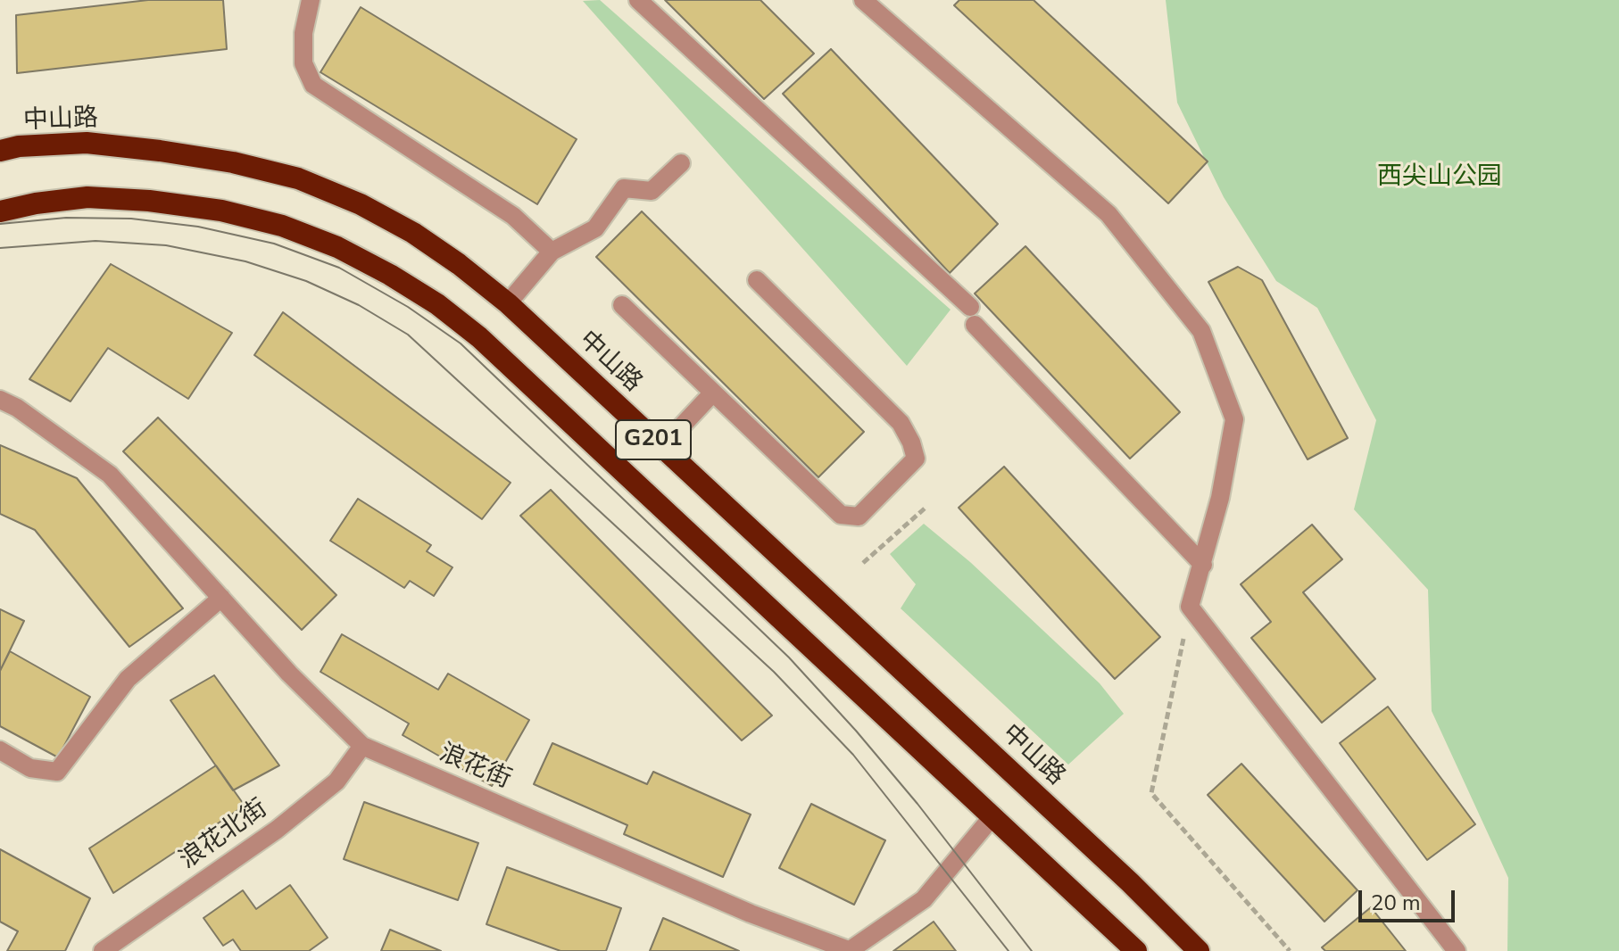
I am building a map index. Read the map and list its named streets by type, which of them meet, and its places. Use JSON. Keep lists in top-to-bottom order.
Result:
{
  "streets": {
    "highway": ["中山路", "G201"],
    "street": ["浪花街", "浪花北街"]
  },
  "crossings": [
    ["G201", "浪花街"],
    ["浪花街", "浪花北街"]
  ],
  "parks": ["西尖山公园"],
  "scale_bar": "20 m"
}
